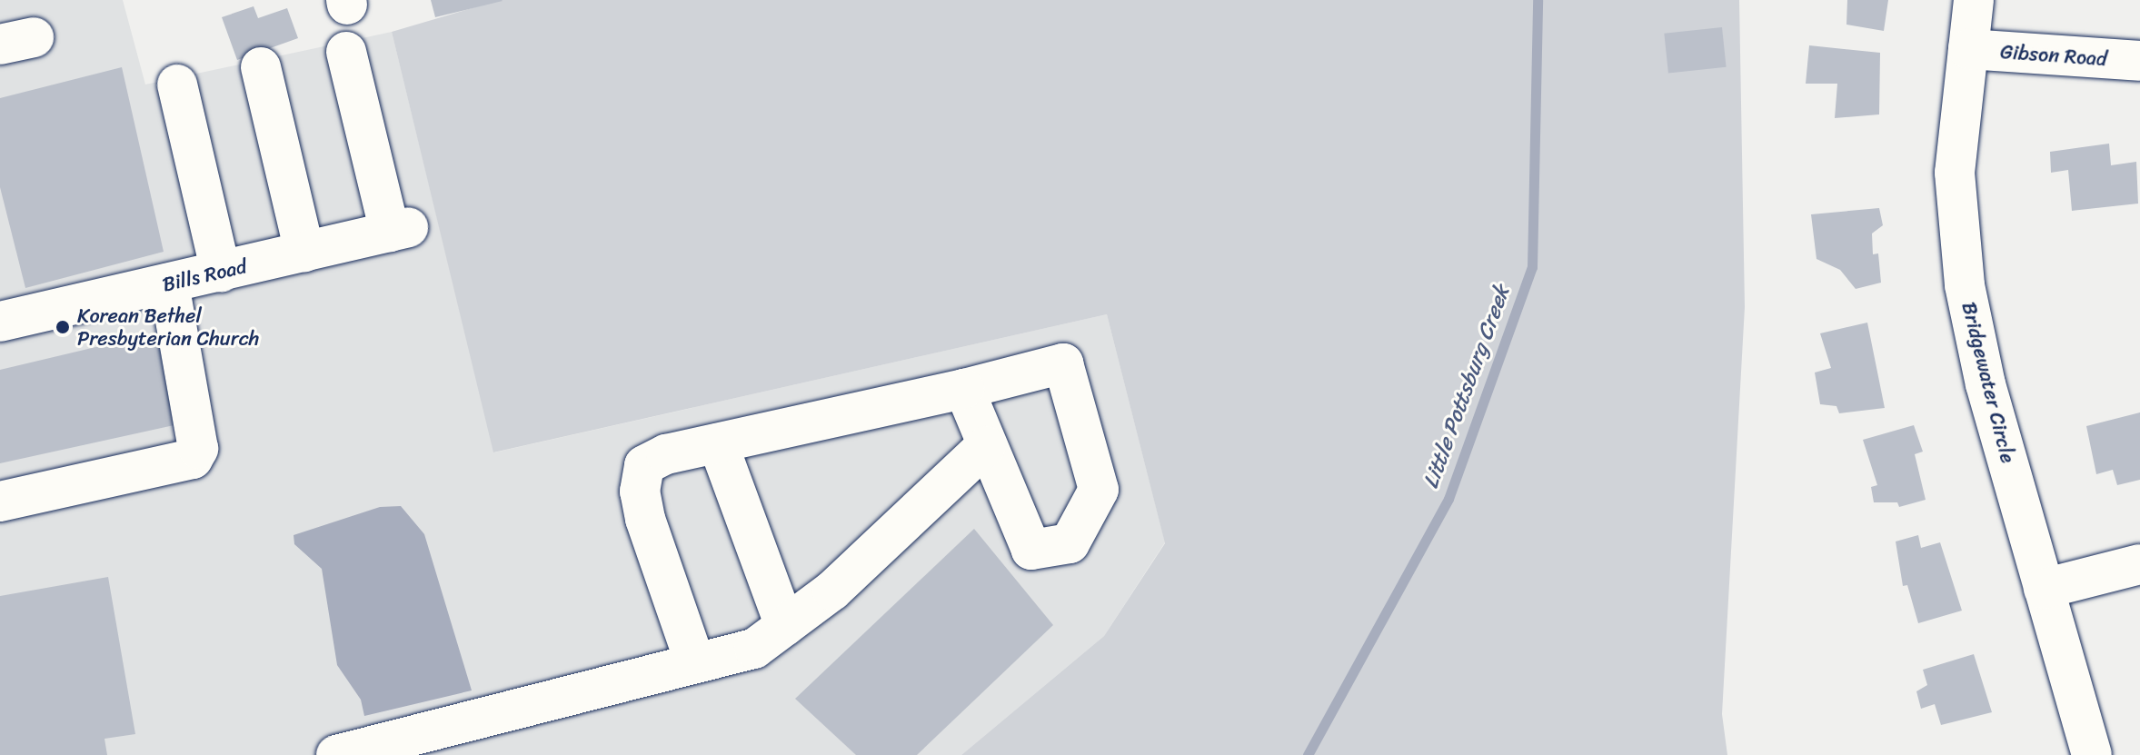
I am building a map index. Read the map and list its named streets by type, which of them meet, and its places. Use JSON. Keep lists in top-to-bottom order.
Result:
{
  "streets": {
    "street": ["Gibson Road", "Bills Road", "Bridgewater Circle"]
  },
  "crossings": [
    ["Gibson Road", "Bridgewater Circle"]
  ],
  "water": ["Little Pottsburg Creek"],
  "places": ["Korean Bethel Presbyterian Church"]
}
